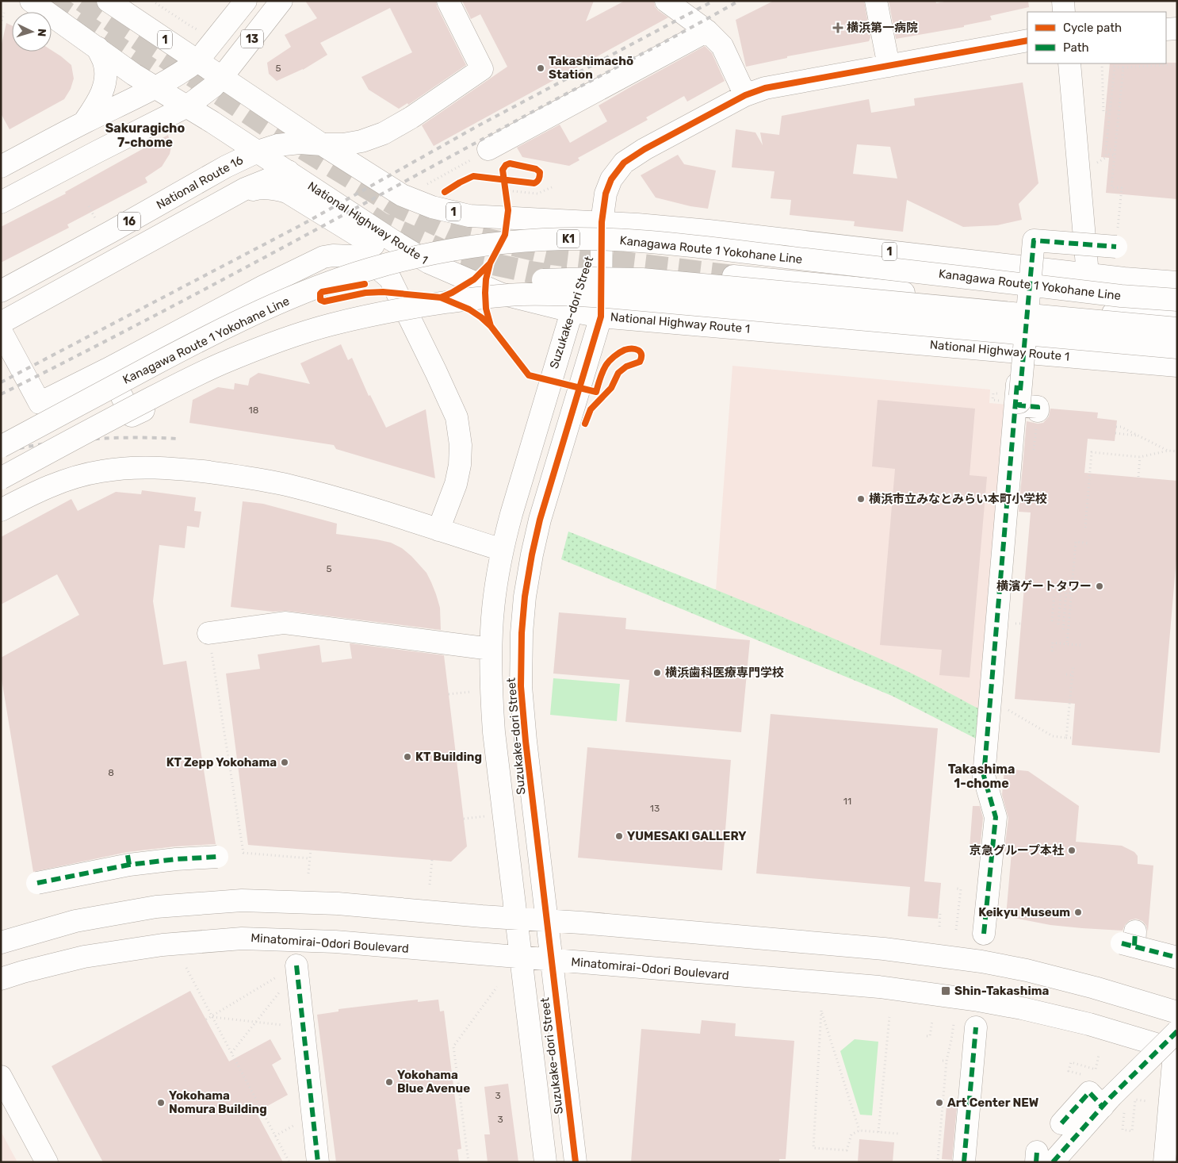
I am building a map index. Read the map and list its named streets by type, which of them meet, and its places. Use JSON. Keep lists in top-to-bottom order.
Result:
{
  "streets": {
    "main road": [
      "13",
      "1",
      "National Route 16",
      "16",
      "National Highway Route 1",
      "K1",
      "Kanagawa Route 1 Yokohane Line",
      "Suzukake-dori Street",
      "Minatomirai-Odori Boulevard"
    ]
  },
  "crossings": [
    ["13", "1"],
    ["1", "National Route 16"],
    ["1", "Suzukake-dori Street"],
    ["National Route 16", "National Highway Route 1"],
    ["16", "National Highway Route 1"],
    ["National Highway Route 1", "Suzukake-dori Street"],
    ["Suzukake-dori Street", "Minatomirai-Odori Boulevard"]
  ],
  "districts": ["Sakuragicho 7-chome", "Takashima 1-chome"],
  "places": {
    "health": ["横浜第一病院"],
    "other": [
      "Takashimachō Station",
      "横浜市立みなとみらい本町小学校",
      "横濱ゲートタワー",
      "横浜歯科医療専門学校",
      "KT Building",
      "KT Zepp Yokohama",
      "YUMESAKI GALLERY",
      "京急グループ本社",
      "Keikyu Museum",
      "Yokohama Blue Avenue",
      "Yokohama Nomura Building",
      "Art Center NEW"
    ],
    "transit": ["Shin-Takashima"]
  },
  "house_numbers": [
    "5",
    "18",
    "5",
    "8",
    "11",
    "13",
    "3",
    "3"
  ],
  "legend": ["Cycle path", "Path"],
  "north": "right"
}
